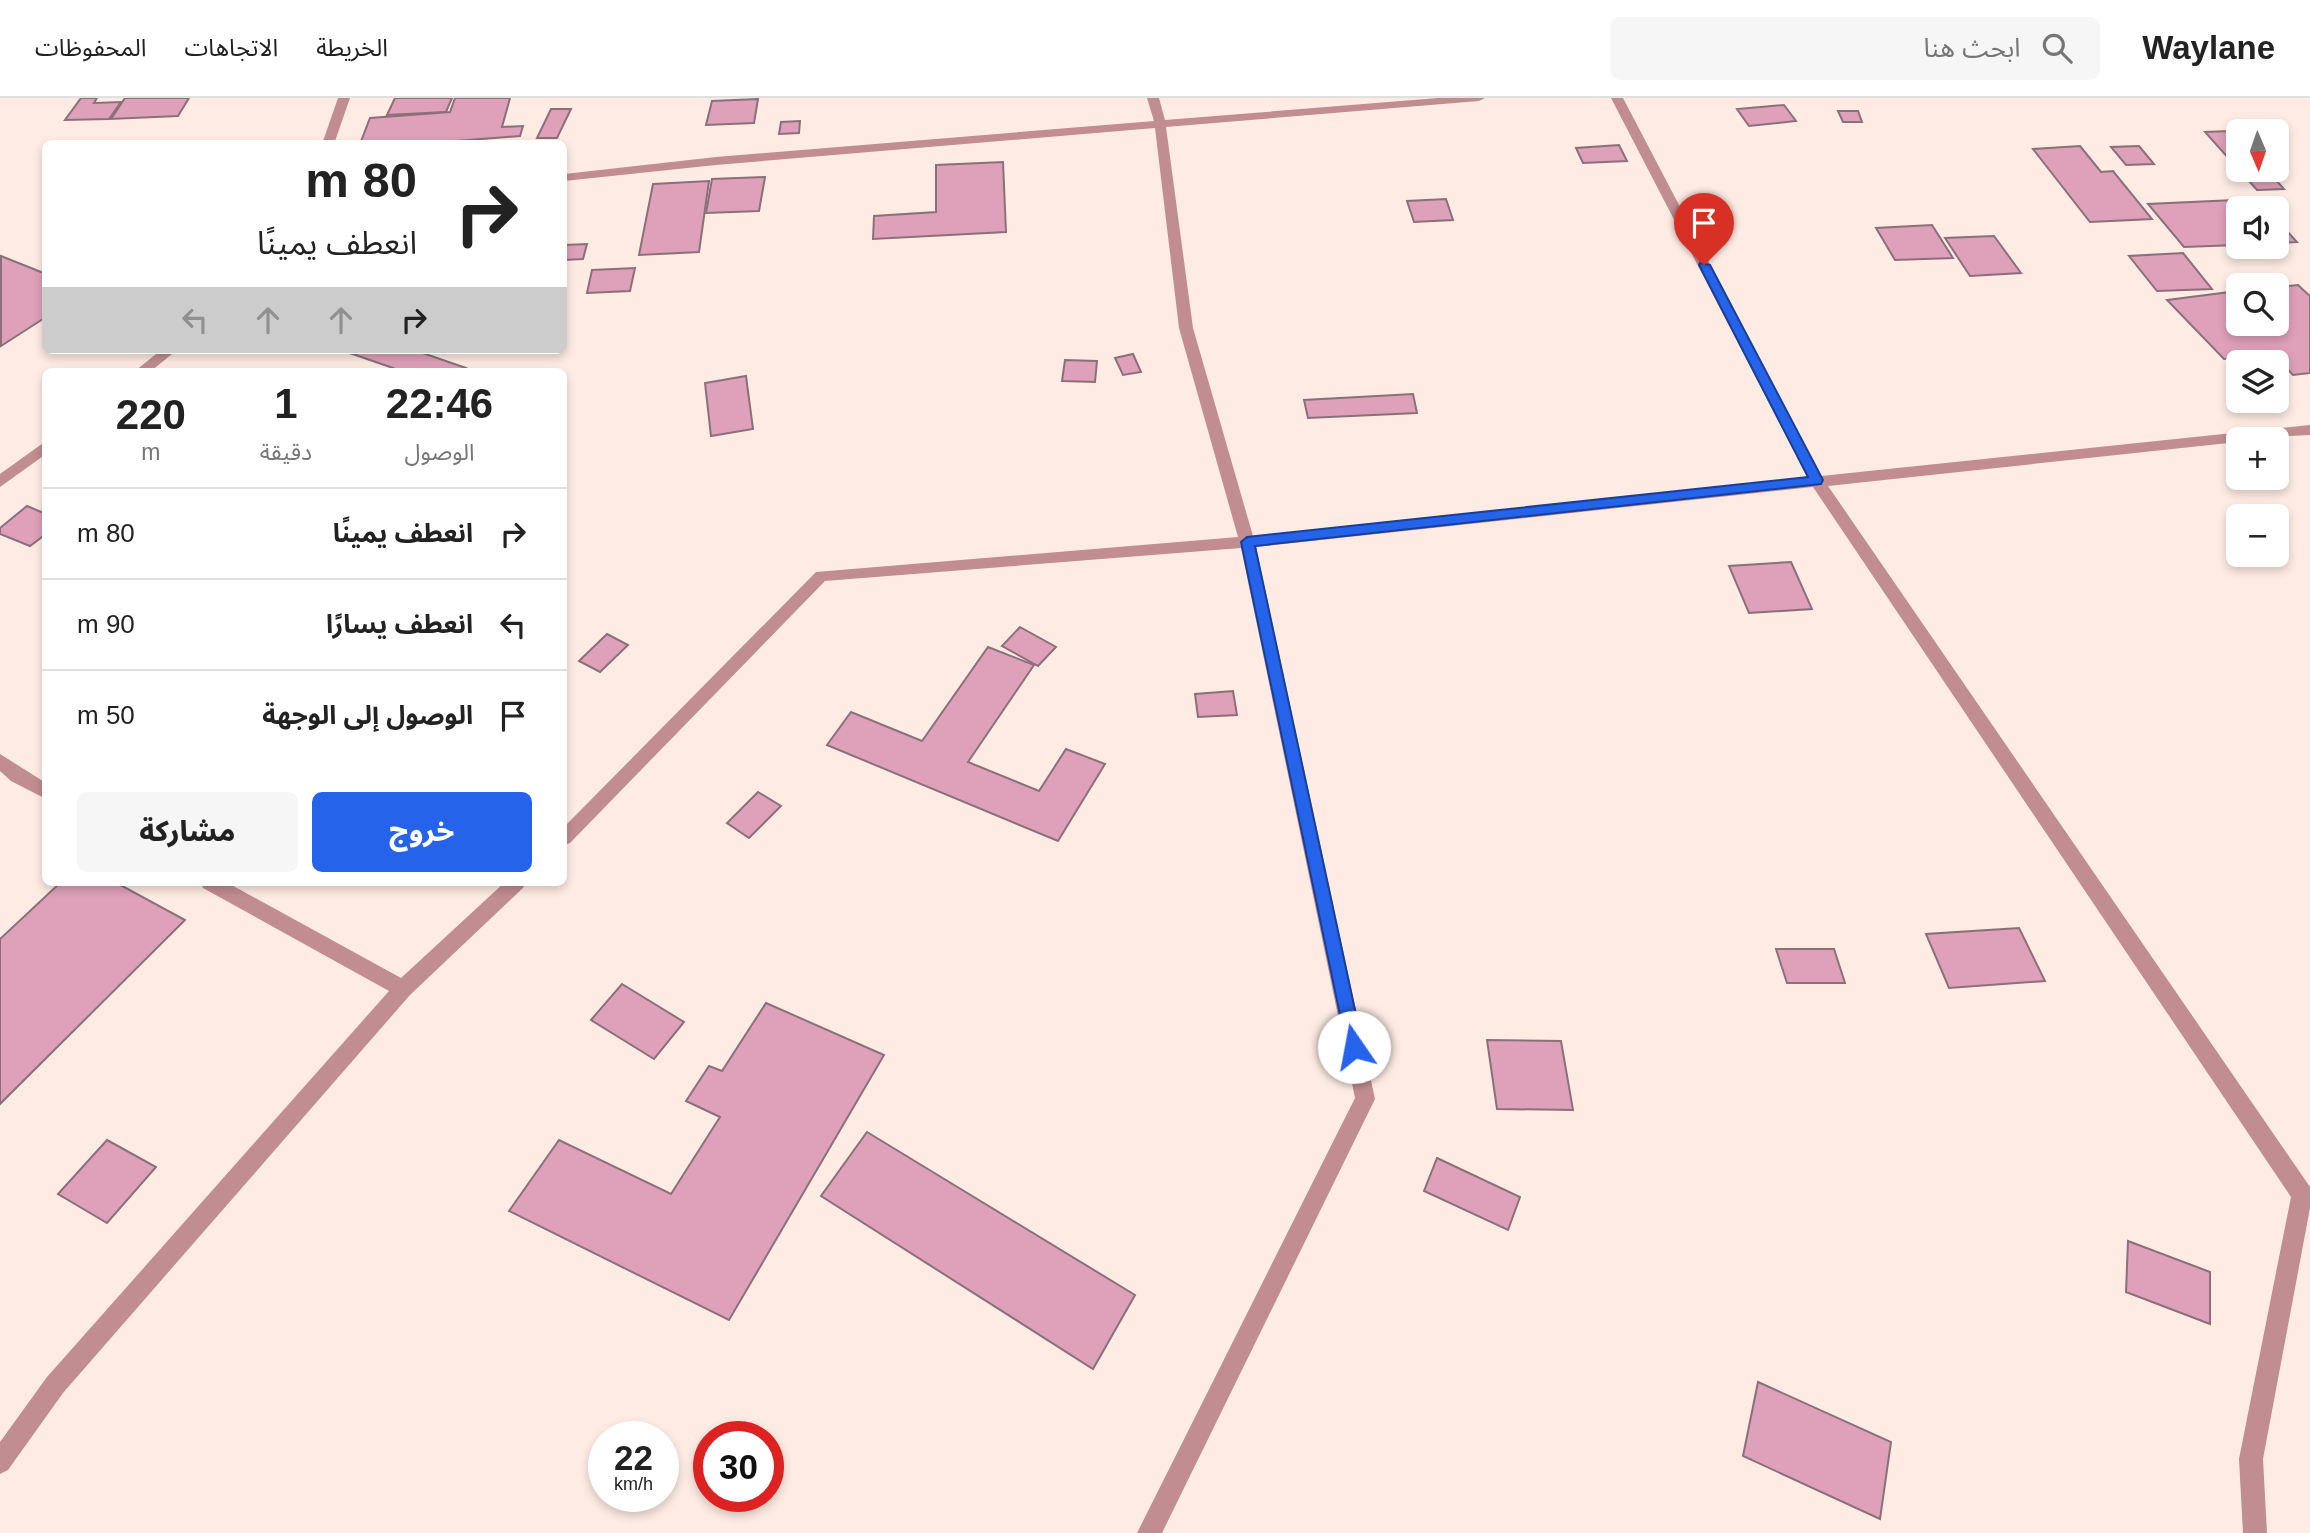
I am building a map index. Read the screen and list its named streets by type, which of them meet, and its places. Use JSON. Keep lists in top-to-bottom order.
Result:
{
  "north": "bottom",
  "page": {
    "header": "Waylane",
    "search": "ابحث هنا",
    "nav": ["الخريطة", "الاتجاهات", "المحفوظات"],
    "map_buttons": ["+", "−"],
    "turn": ["80 m", "انعطف يمينًا"],
    "eta": [
      "22:46",
      "الوصول",
      "1",
      "دقيقة",
      "220",
      "m"
    ],
    "list": [
      {
        "name": "انعطف يمينًا",
        "value": "80 m"
      },
      {
        "name": "انعطف يسارًا",
        "value": "90 m"
      },
      {
        "name": "الوصول إلى الوجهة",
        "value": "50 m"
      }
    ],
    "buttons": ["خروج", "مشاركة"],
    "speed": "22 km/h",
    "limit": "30"
  }
}
